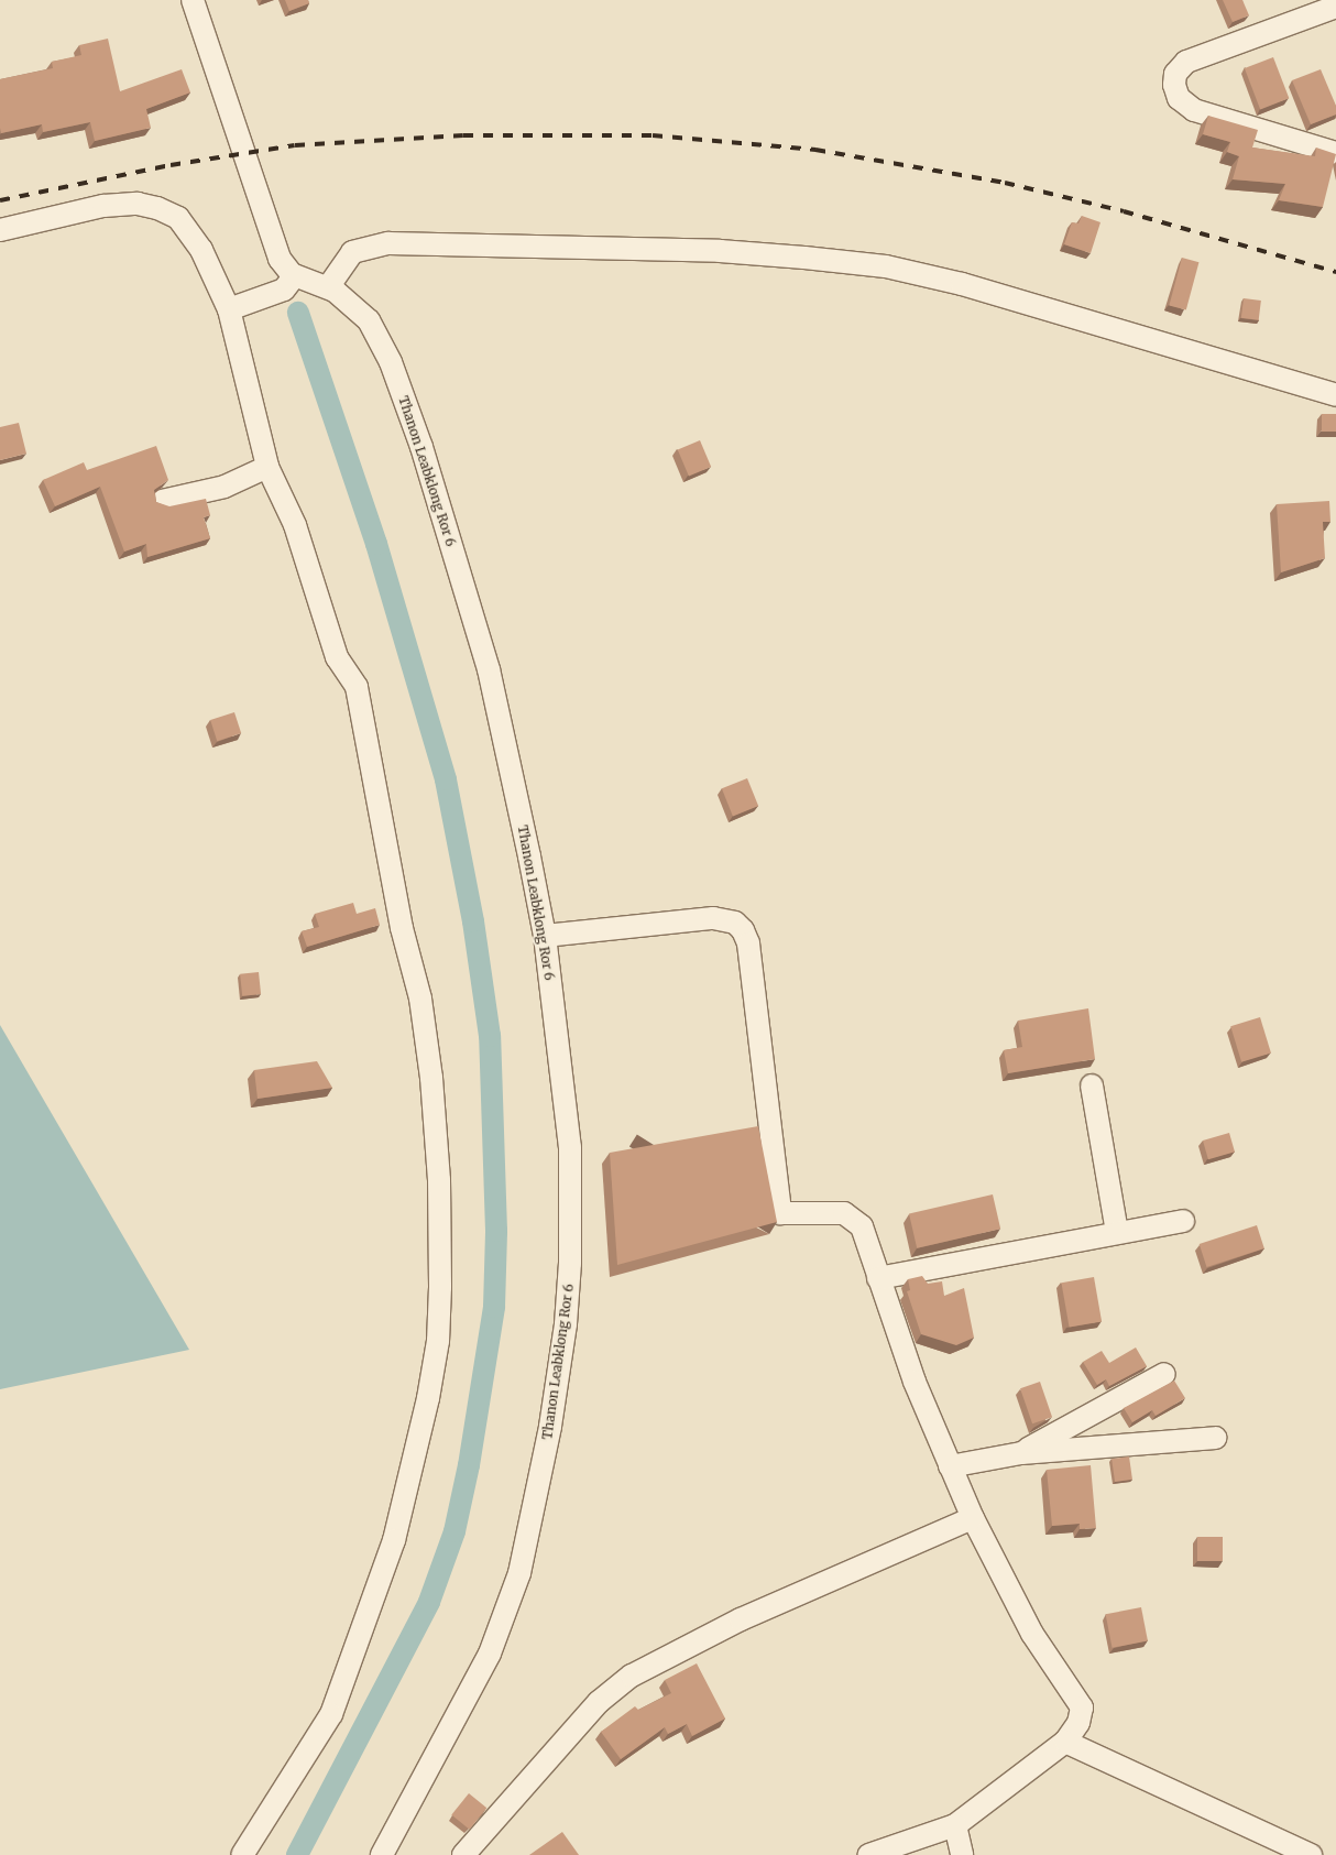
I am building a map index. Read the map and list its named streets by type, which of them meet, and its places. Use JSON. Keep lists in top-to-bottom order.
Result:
{
  "streets": {
    "street": ["Thanon Leabklong Ror 6"]
  }
}
